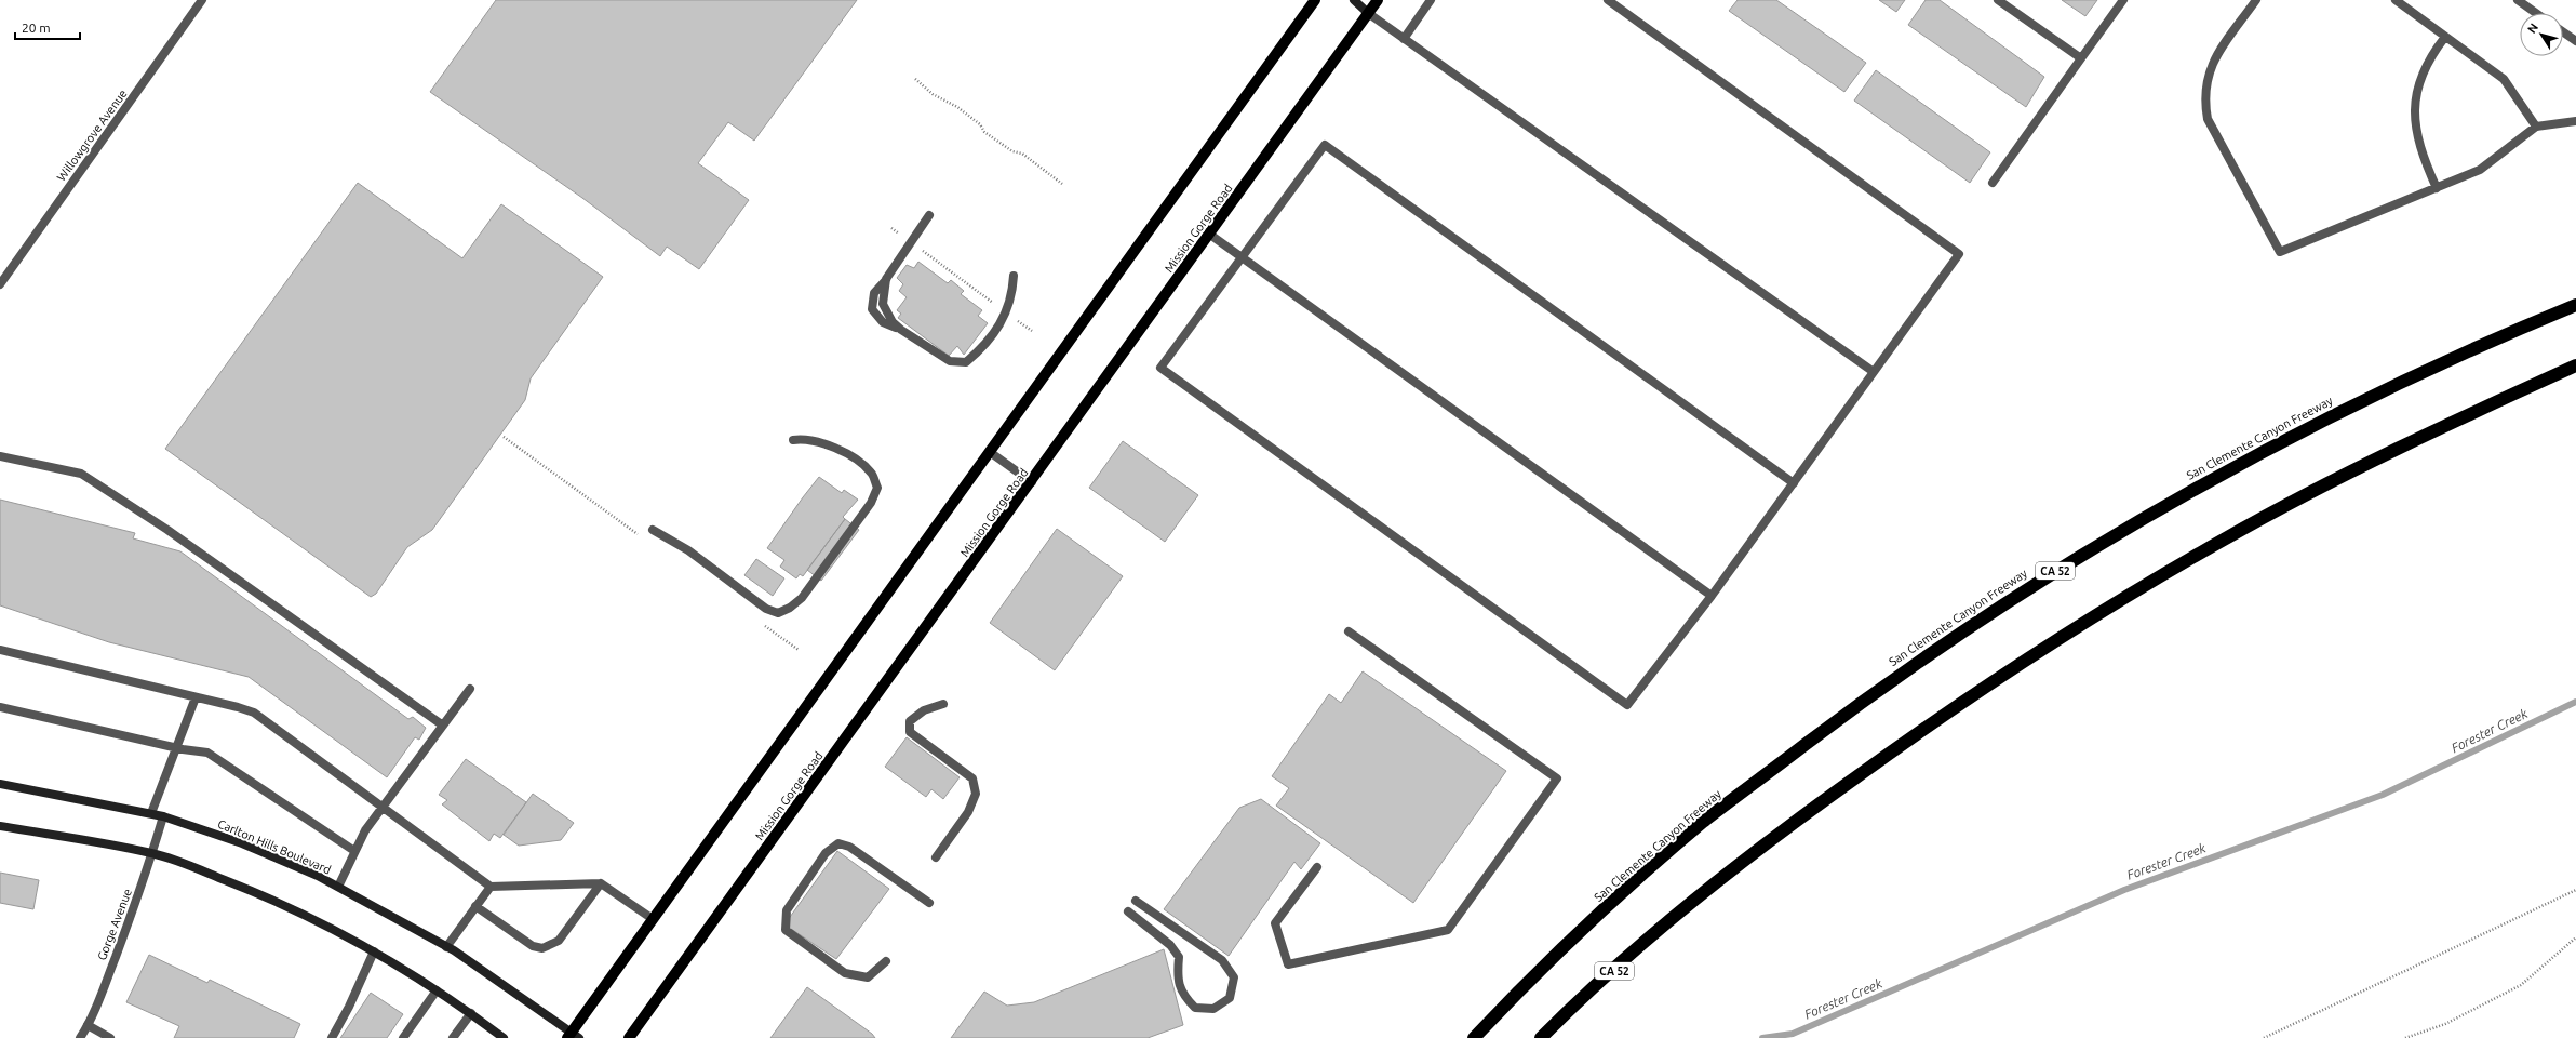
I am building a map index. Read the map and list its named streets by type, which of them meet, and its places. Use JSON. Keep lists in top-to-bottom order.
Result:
{
  "streets": {
    "highway": ["San Clemente Canyon Freeway", "CA 52"],
    "main road": ["Mission Gorge Road", "Carlton Hills Boulevard"],
    "street": ["Willowgrove Avenue", "Gorge Avenue"]
  },
  "crossings": [
    ["Carlton Hills Boulevard", "Gorge Avenue"]
  ],
  "water": ["Forester Creek"],
  "scale_bar": "20 m",
  "north": "top left"
}
